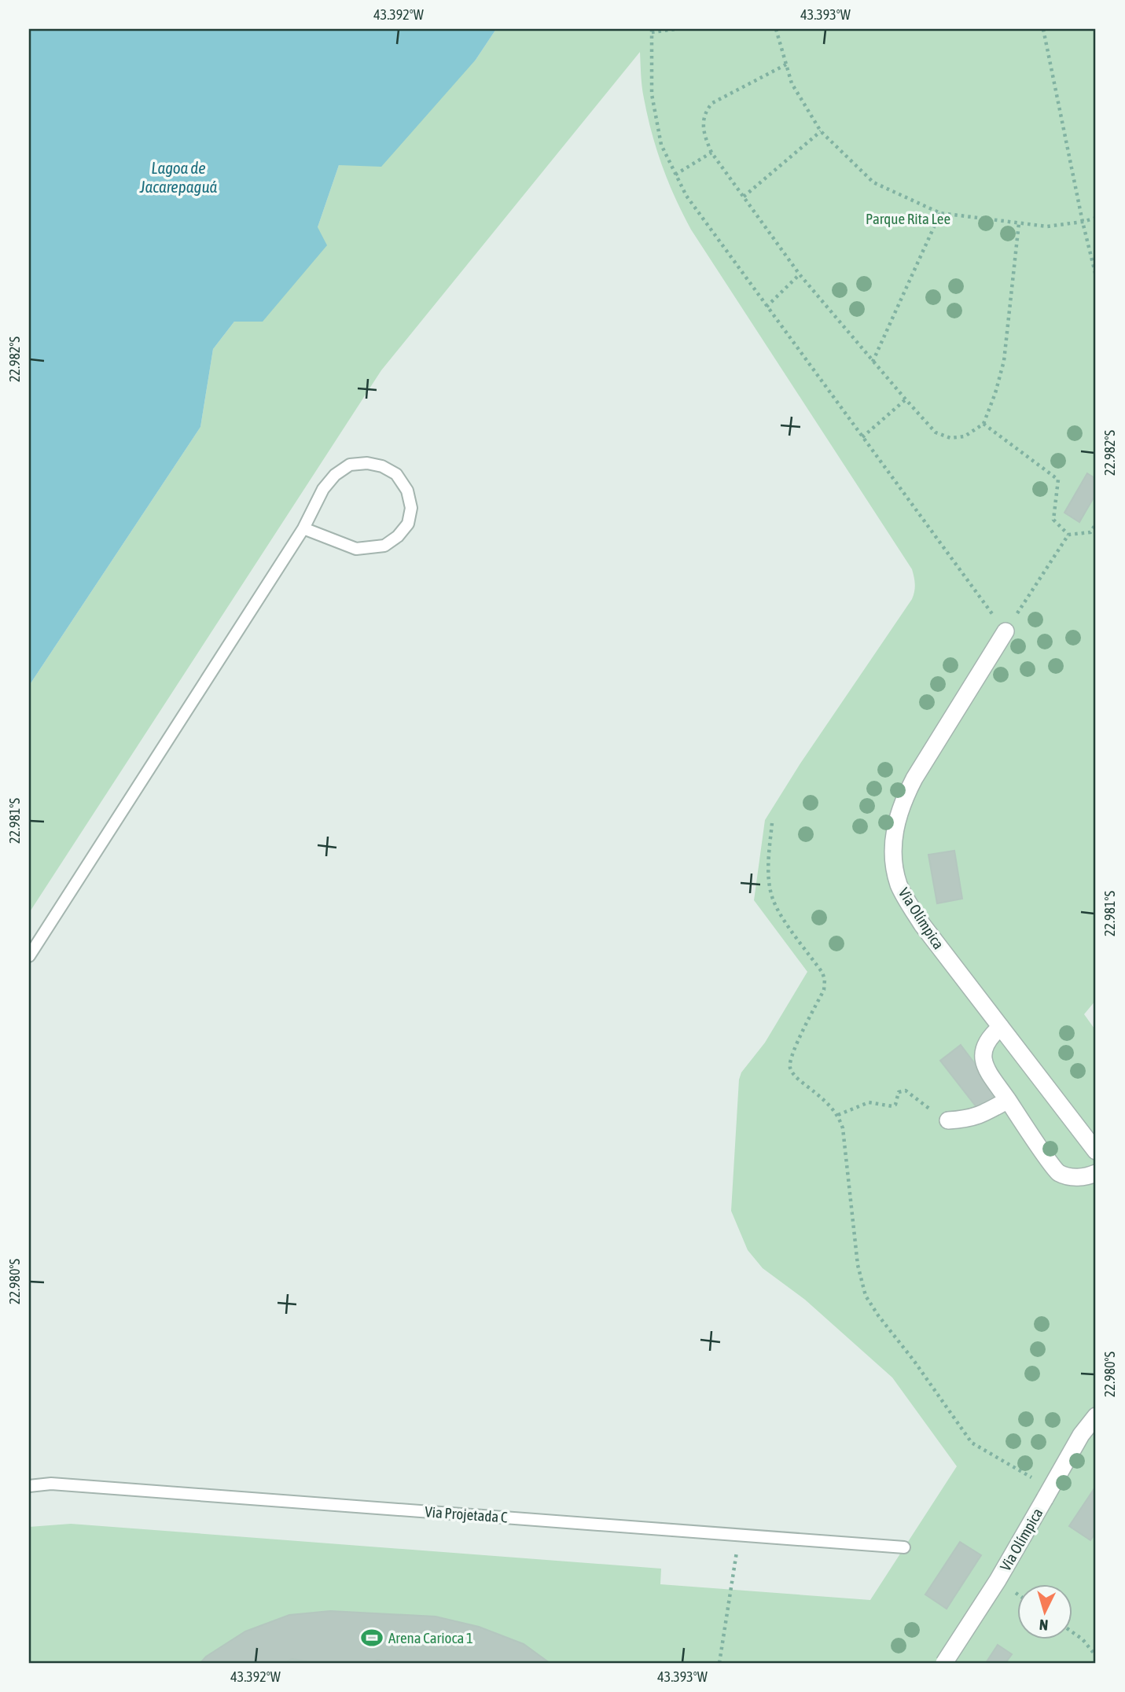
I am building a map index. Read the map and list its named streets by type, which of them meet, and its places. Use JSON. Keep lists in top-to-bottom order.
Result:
{
  "streets": {
    "street": ["Via Olímpica"],
    "lane": ["Via Projetada C"]
  },
  "water": ["Lagoa de Jacarepaguá"],
  "parks": ["Parque Rita Lee"],
  "places": {
    "sports": ["Arena Carioca 1"]
  },
  "north": "bottom",
  "coordinates": [
    "43.392°W",
    "43.393°W",
    "22.982°S",
    "22.981°S",
    "22.980°S"
  ]
}
